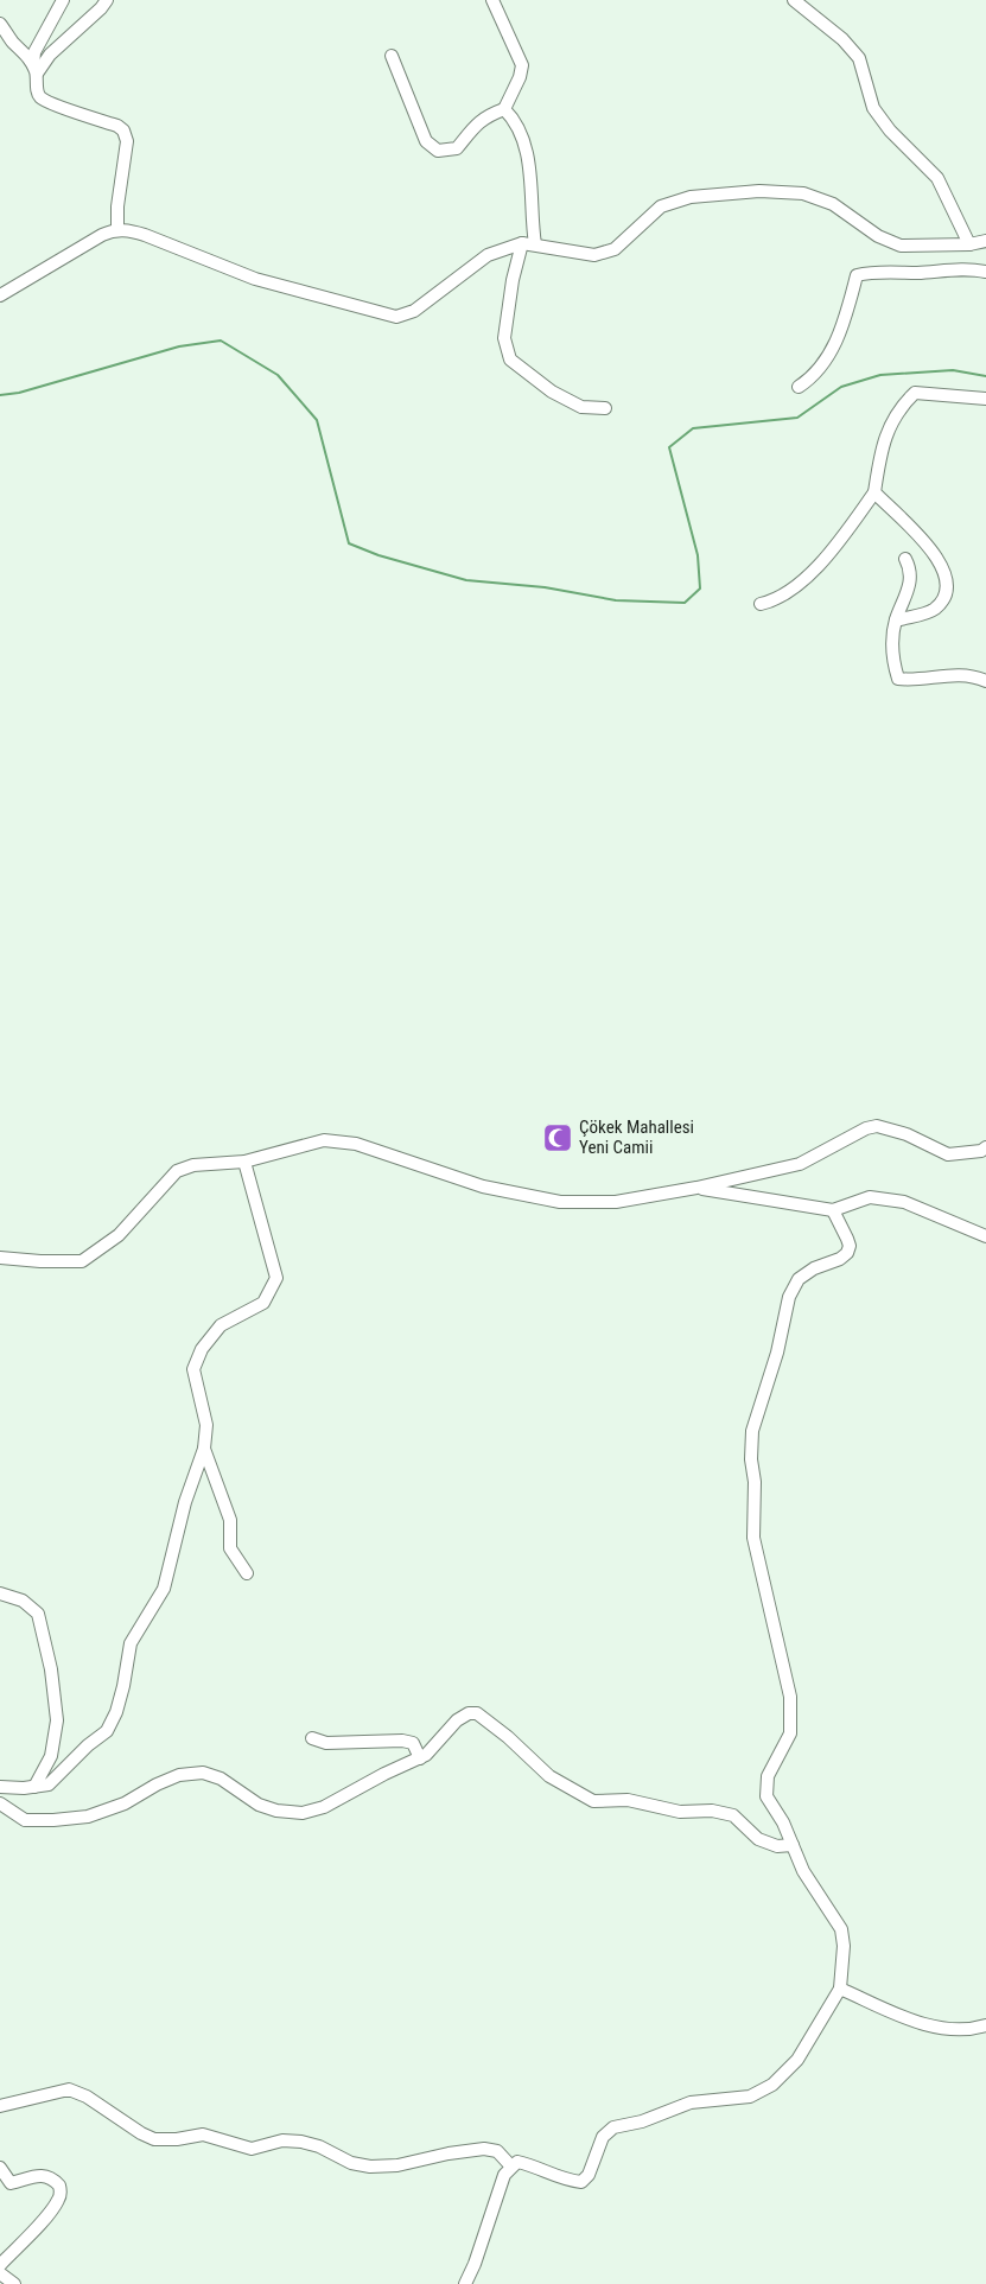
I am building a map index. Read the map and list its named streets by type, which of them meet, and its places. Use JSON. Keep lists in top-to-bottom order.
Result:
{
  "places": {
    "mosque": ["Çökek Mahallesi Yeni Camii"]
  }
}
